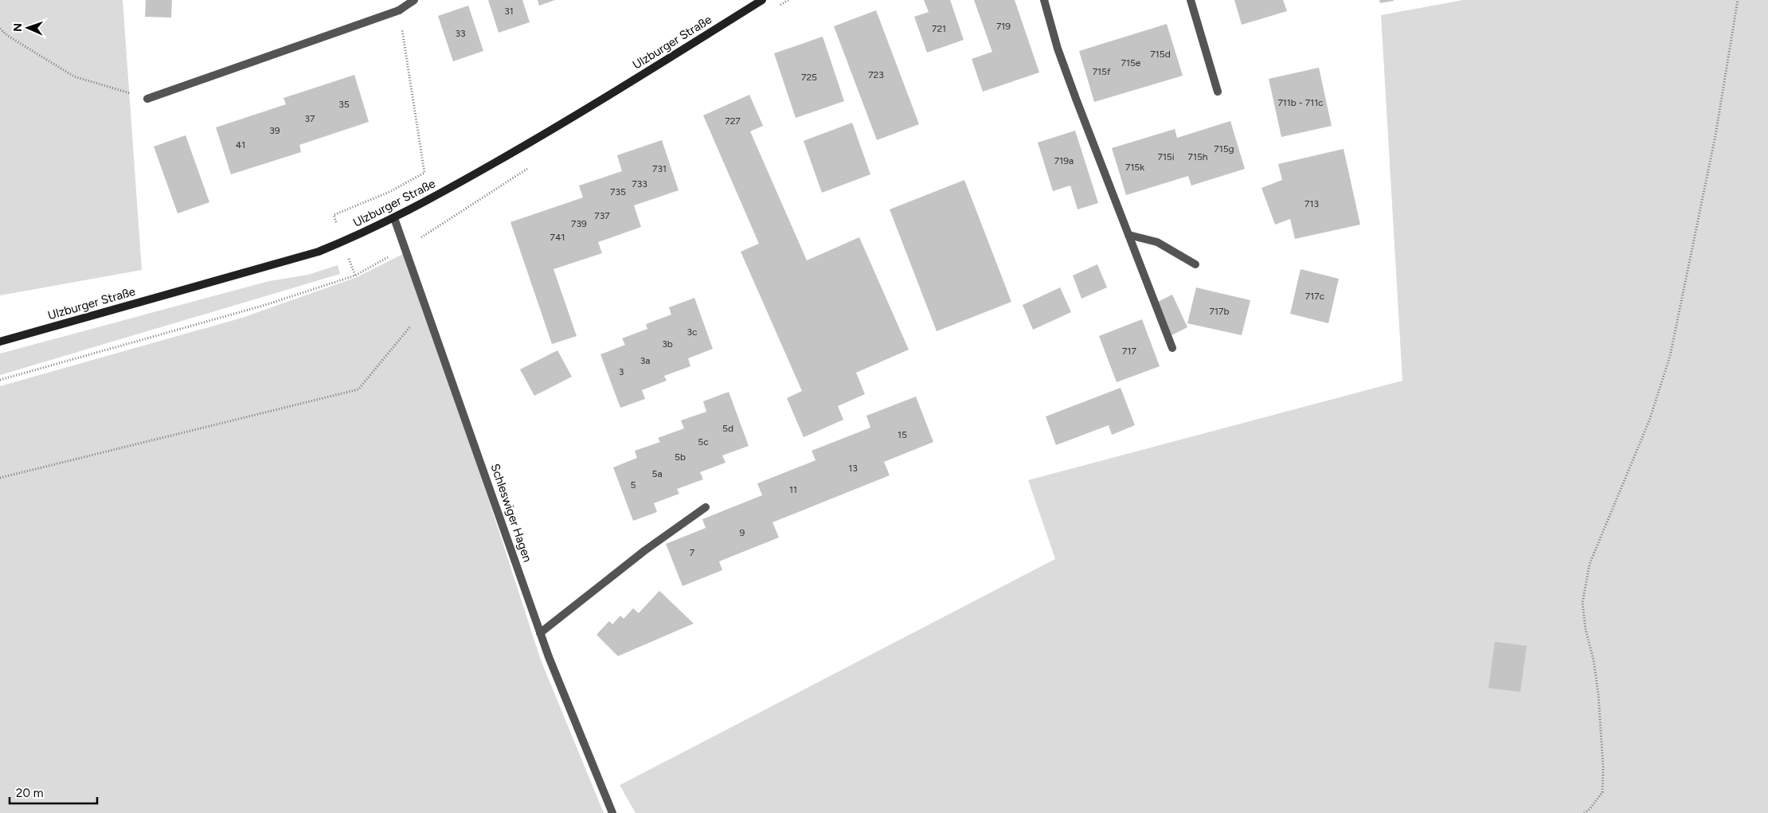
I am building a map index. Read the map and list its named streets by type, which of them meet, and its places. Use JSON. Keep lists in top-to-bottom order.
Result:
{
  "streets": {
    "main road": ["Ulzburger Straße"],
    "street": ["Schleswiger Hagen"]
  },
  "crossings": [
    ["Ulzburger Straße", "Schleswiger Hagen"]
  ],
  "house_numbers": [
    "31",
    "719",
    "721",
    "33",
    "715d",
    "715e",
    "715f",
    "723",
    "725",
    "711b - 711c",
    "35",
    "37",
    "727",
    "39",
    "41",
    "715g",
    "715i",
    "715h",
    "719a",
    "715k",
    "731",
    "733",
    "735",
    "713",
    "737",
    "739",
    "741",
    "717c",
    "717b",
    "3c",
    "3b",
    "717",
    "3a",
    "3",
    "5d",
    "15",
    "5c",
    "5b",
    "13",
    "5a",
    "5",
    "11",
    "9",
    "7"
  ],
  "scale_bar": "20 m",
  "north": "left"
}
